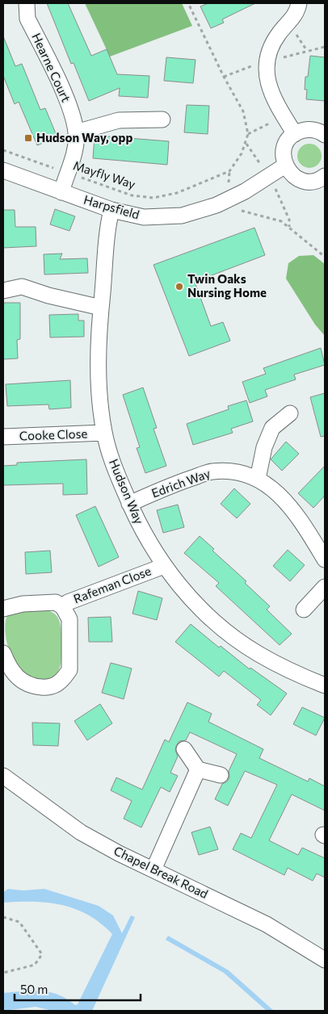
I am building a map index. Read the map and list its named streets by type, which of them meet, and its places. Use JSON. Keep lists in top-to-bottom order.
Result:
{
  "streets": {
    "street": [
      "Hearne Court",
      "Harpsfield",
      "Cooke Close",
      "Edrich Way",
      "Hudson Way",
      "Rafeman Close",
      "Chapel Break Road"
    ],
    "path": ["Mayfly Way"]
  },
  "crossings": [
    ["Hearne Court", "Mayfly Way"],
    ["Hearne Court", "Harpsfield"],
    ["Harpsfield", "Hudson Way"],
    ["Cooke Close", "Hudson Way"],
    ["Edrich Way", "Hudson Way"],
    ["Hudson Way", "Rafeman Close"]
  ],
  "places": {
    "transit": ["Hudson Way, opp"],
    "other": ["Twin Oaks Nursing Home"]
  },
  "scale_bar": "50 m"
}
